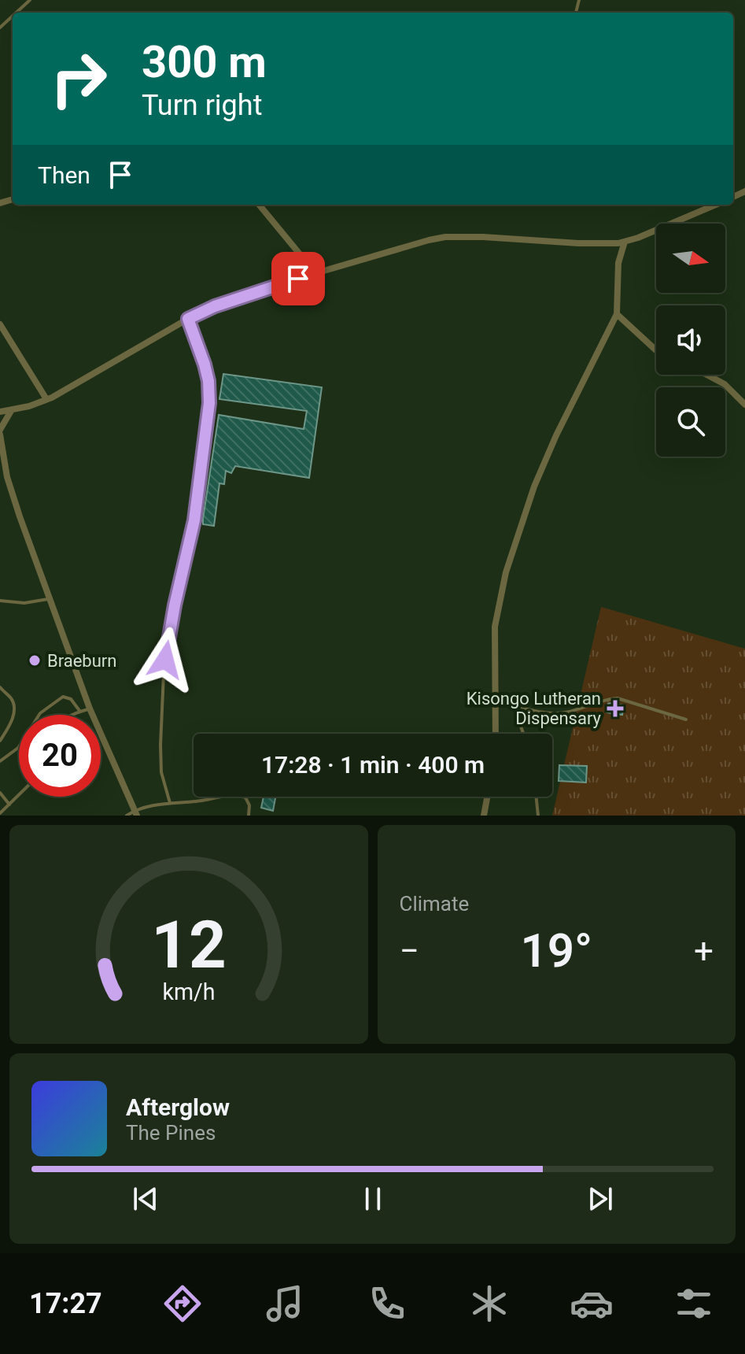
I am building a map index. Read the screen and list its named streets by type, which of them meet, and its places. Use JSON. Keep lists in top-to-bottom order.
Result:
{
  "places": {
    "other": ["Braeburn"],
    "health": ["Kisongo Lutheran Dispensary"]
  },
  "north": "right",
  "page": {
    "turn": ["300 m", "Turn right"],
    "then": "Then",
    "limit": "20",
    "trip": "17:28 · 1 min · 400 m",
    "tile": "Climate",
    "heat": ["−", "19°", "+"],
    "song": ["Afterglow", "The Pines"],
    "tabs": "17:27",
    "gauge": ["12", "km/h"]
  }
}
